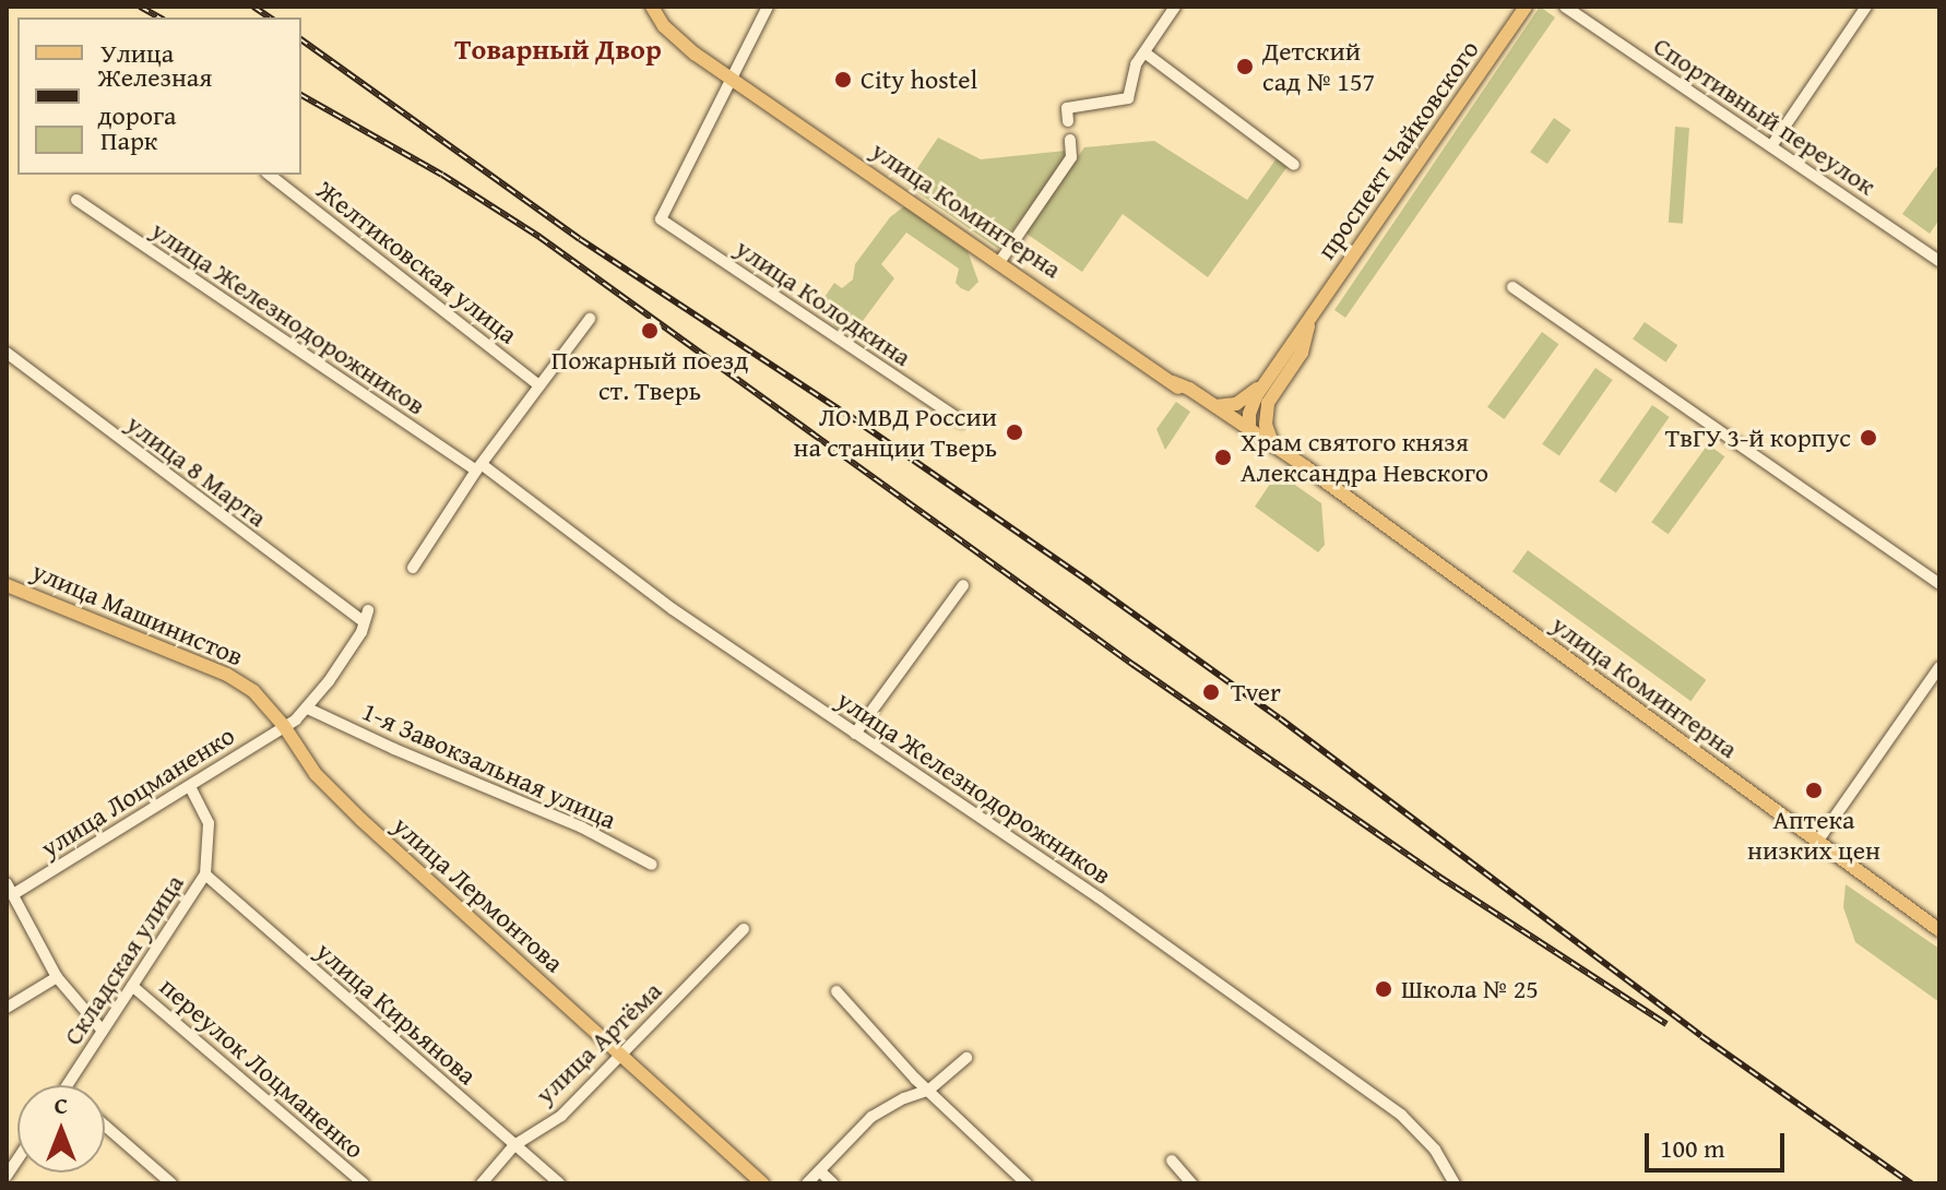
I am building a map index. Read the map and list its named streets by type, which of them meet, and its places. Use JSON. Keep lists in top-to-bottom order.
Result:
{
  "streets": {
    "main road": [
      "проспект Чайковского",
      "улица Коминтерна",
      "улица Машинистов",
      "улица Лермонтова"
    ],
    "street": [
      "Спортивный переулок",
      "Желтиковская улица",
      "улица Колодкина",
      "улица Железнодорожников",
      "улица 8 Марта",
      "1-я Завокзальная улица",
      "улица Лоцманенко",
      "Складская улица",
      "улица Кирьянова",
      "улица Артёма",
      "переулок Лоцманенко"
    ]
  },
  "crossings": [
    ["проспект Чайковского", "улица Коминтерна"],
    ["улица Коминтерна", "улица Колодкина"],
    ["улица 8 Марта", "1-я Завокзальная улица"],
    ["улица Машинистов", "улица Лоцманенко"],
    ["улица Машинистов", "улица Лермонтова"],
    ["улица Лоцманенко", "улица Лермонтова"],
    ["улица Лоцманенко", "Складская улица"],
    ["улица Лермонтова", "улица Артёма"],
    ["Складская улица", "улица Кирьянова"],
    ["Складская улица", "переулок Лоцманенко"],
    ["улица Кирьянова", "улица Артёма"]
  ],
  "districts": ["Товарный Двор"],
  "places": [
    "Детский сад № 157",
    "City hostel",
    "Пожарный поезд ст. Тверь",
    "ЛО МВД России на станции Тверь",
    "ТвГУ 3-й корпус",
    "Храм святого князя Александра Невского",
    "Tver",
    "Аптека низких цен",
    "Школа № 25"
  ],
  "legend": ["Улица", "Железная дорога", "Парк"],
  "scale_bar": "100 m",
  "north": "top"
}
